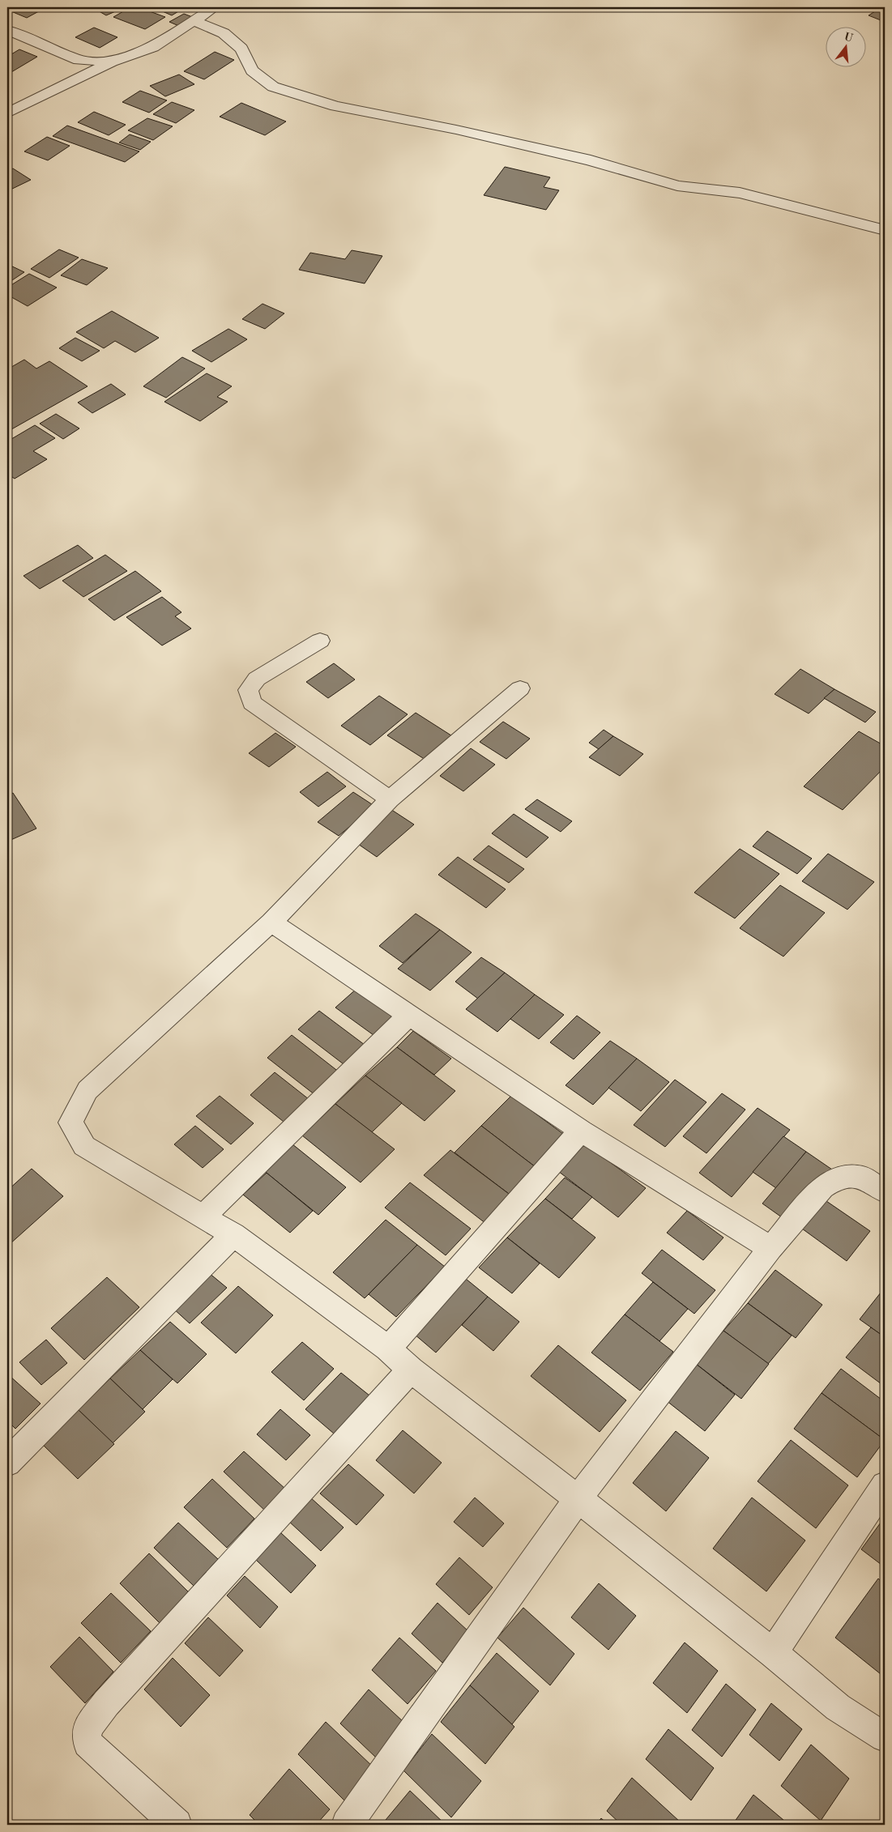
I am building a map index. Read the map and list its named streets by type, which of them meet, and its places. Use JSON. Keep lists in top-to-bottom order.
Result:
{
  "north": "top"
}
